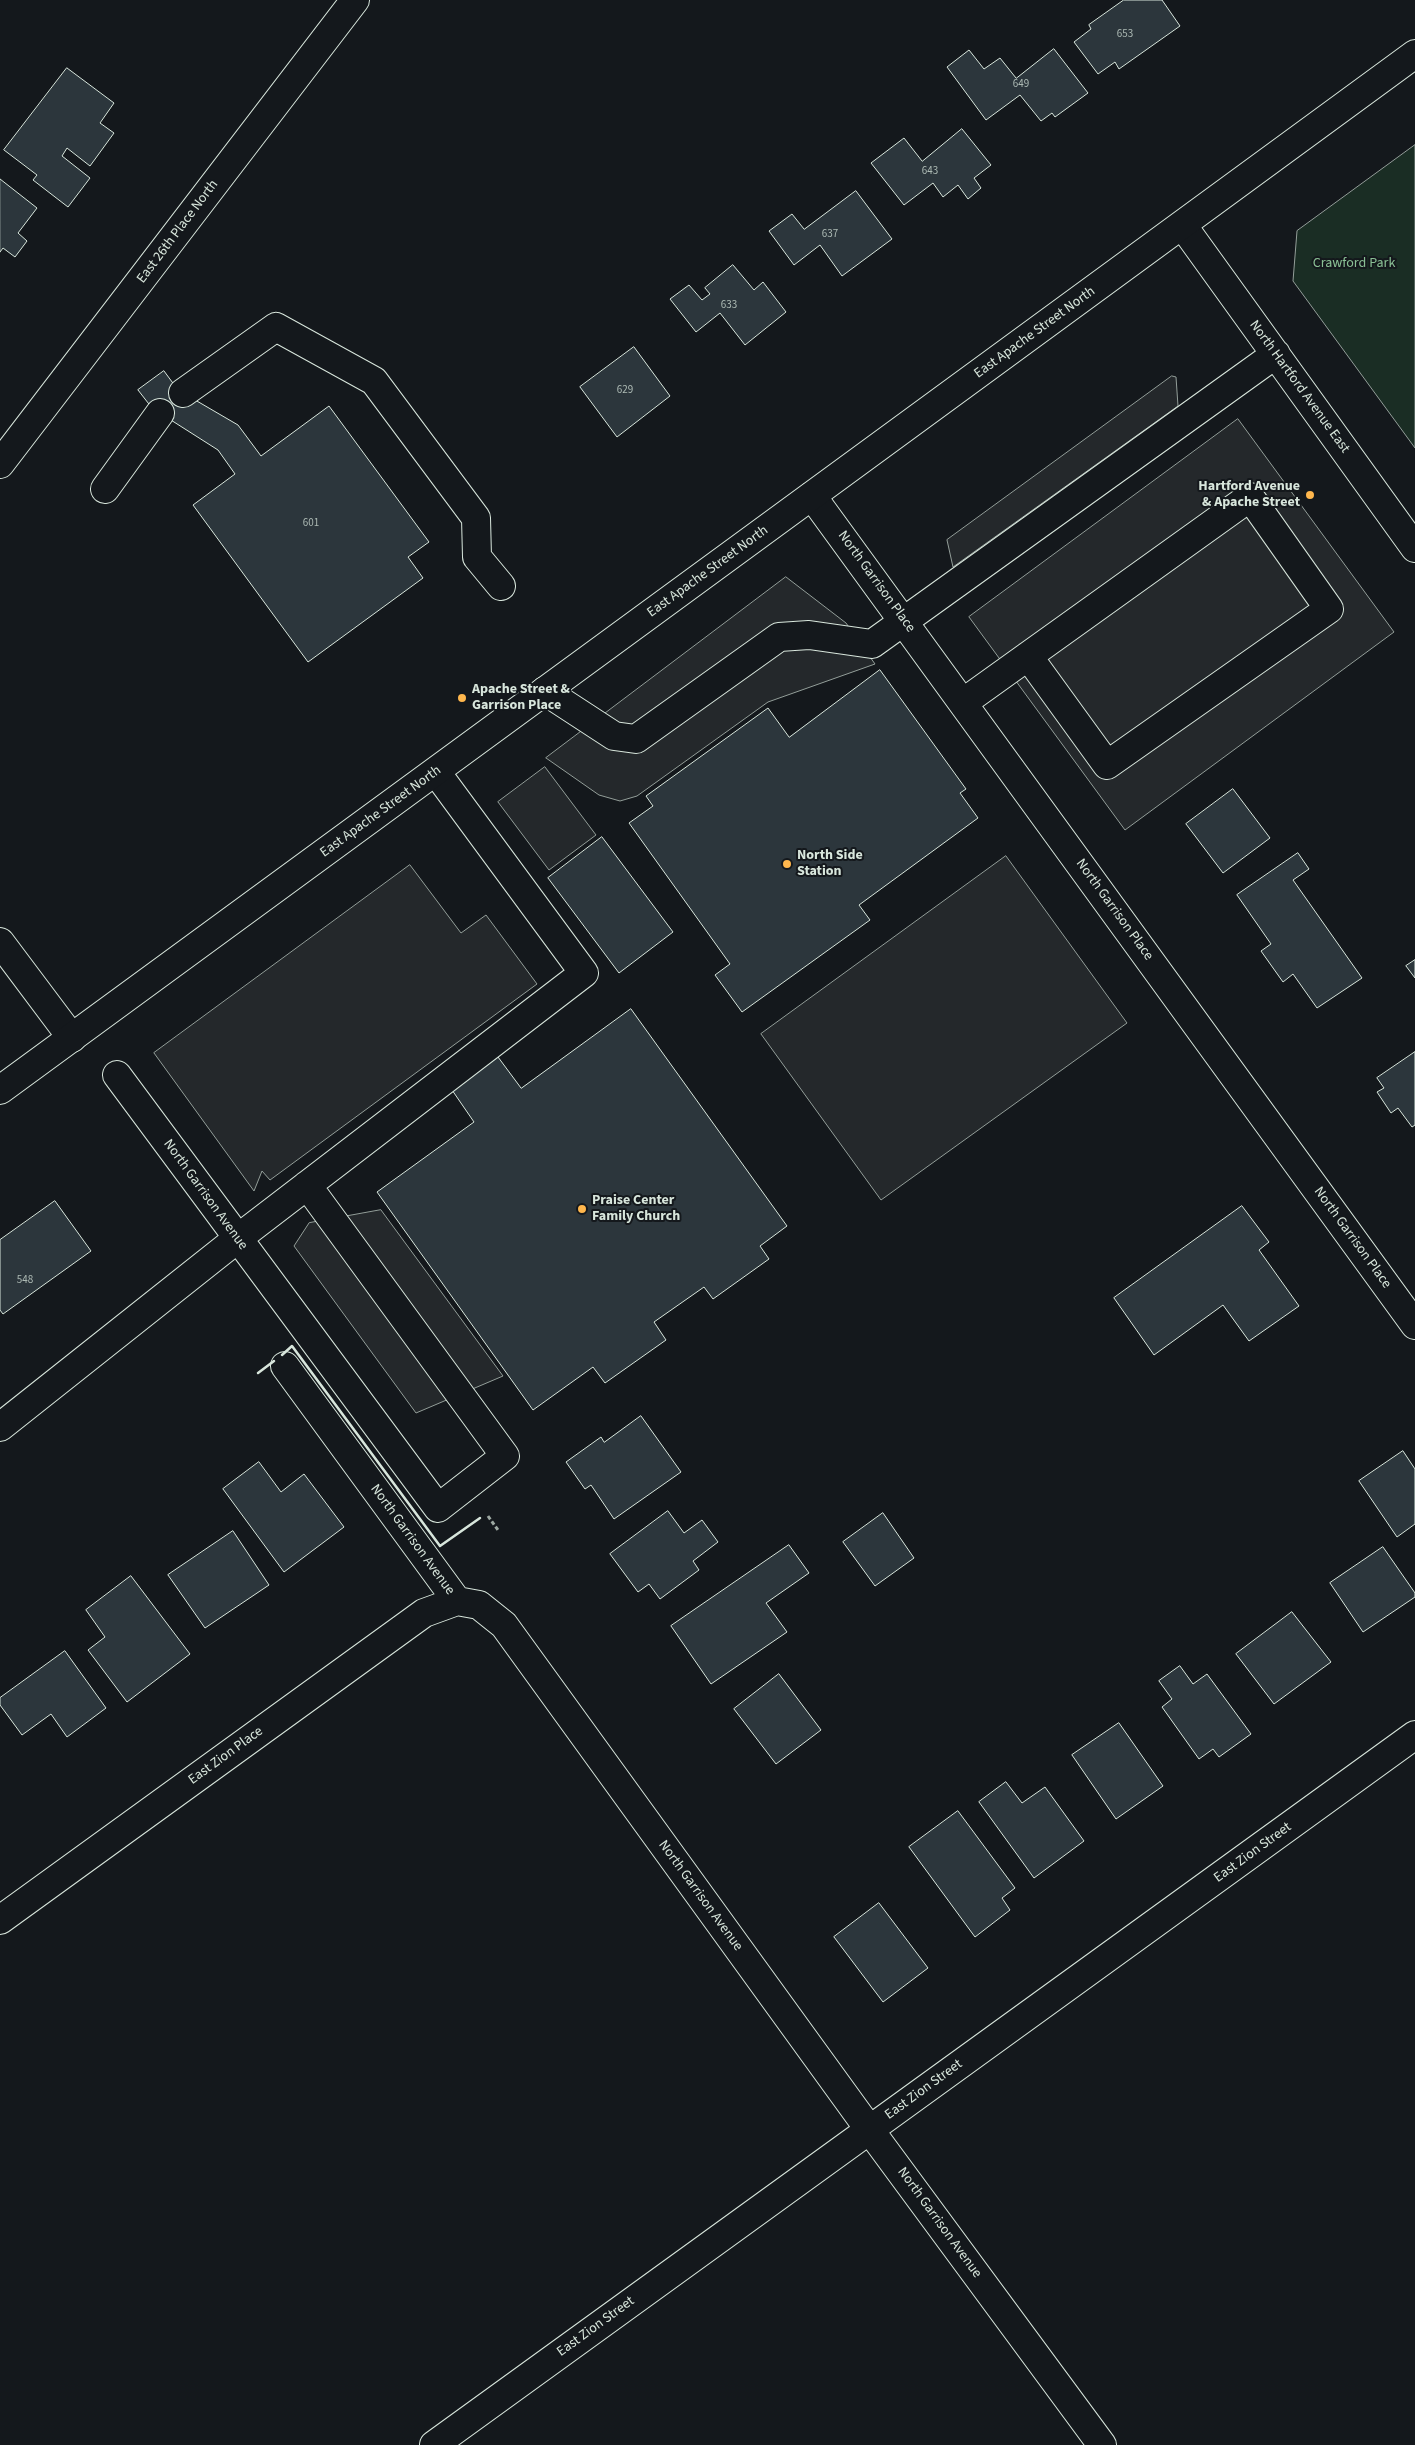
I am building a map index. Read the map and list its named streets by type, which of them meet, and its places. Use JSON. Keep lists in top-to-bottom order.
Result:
{
  "streets": {
    "street": [
      "East 26th Place North",
      "East Apache Street North",
      "North Hartford Avenue East",
      "North Garrison Place",
      "North Garrison Avenue",
      "East Zion Place",
      "East Zion Street"
    ]
  },
  "crossings": [
    ["East Apache Street North", "North Hartford Avenue East"],
    ["East Apache Street North", "North Garrison Place"],
    ["North Garrison Avenue", "East Zion Place"],
    ["North Garrison Avenue", "East Zion Street"]
  ],
  "parks": ["Crawford Park"],
  "places": [
    "Hartford Avenue & Apache Street",
    "Apache Street & Garrison Place",
    "North Side Station",
    "Praise Center Family Church"
  ],
  "house_numbers": [
    "653",
    "649",
    "643",
    "637",
    "633",
    "629",
    "601",
    "548"
  ]
}
